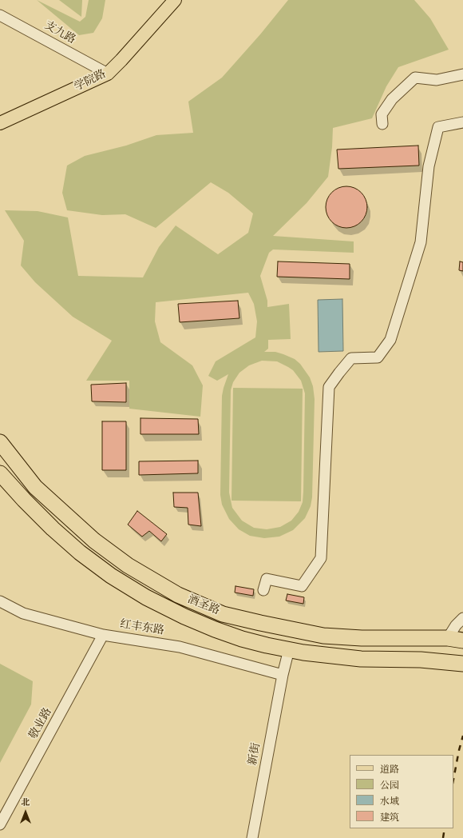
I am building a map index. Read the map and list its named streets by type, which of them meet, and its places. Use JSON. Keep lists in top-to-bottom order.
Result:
{
  "streets": {
    "highway": ["酒圣路"],
    "main road": ["学院路"],
    "street": [
      "支九路",
      "红丰东路",
      "敬业路",
      "新街"
    ]
  },
  "crossings": [
    ["支九路", "学院路"],
    ["酒圣路", "新街"],
    ["红丰东路", "敬业路"],
    ["红丰东路", "新街"]
  ],
  "legend": [
    "道路",
    "公园",
    "水域",
    "建筑"
  ],
  "north": "top"
}
